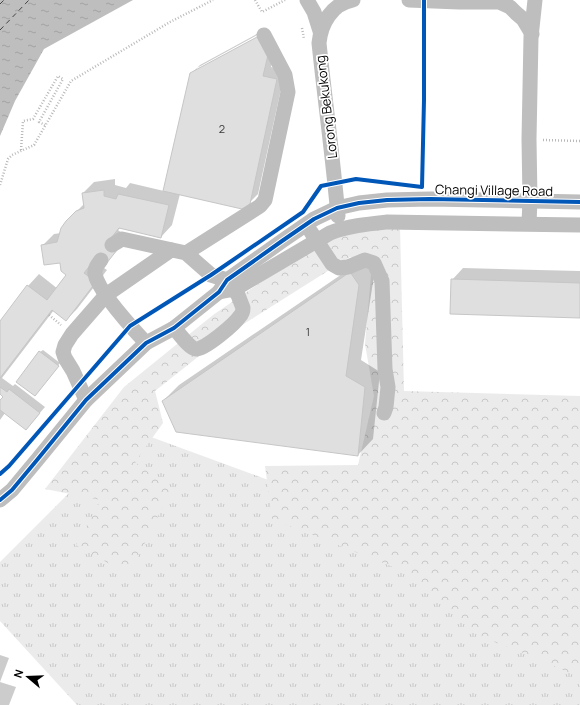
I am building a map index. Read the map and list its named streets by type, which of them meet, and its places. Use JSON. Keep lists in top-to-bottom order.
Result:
{
  "streets": {
    "street": ["Lorong Bekukong", "Changi Village Road"]
  },
  "crossings": [
    ["Lorong Bekukong", "Changi Village Road"]
  ],
  "house_numbers": ["2", "1"],
  "north": "left"
}
